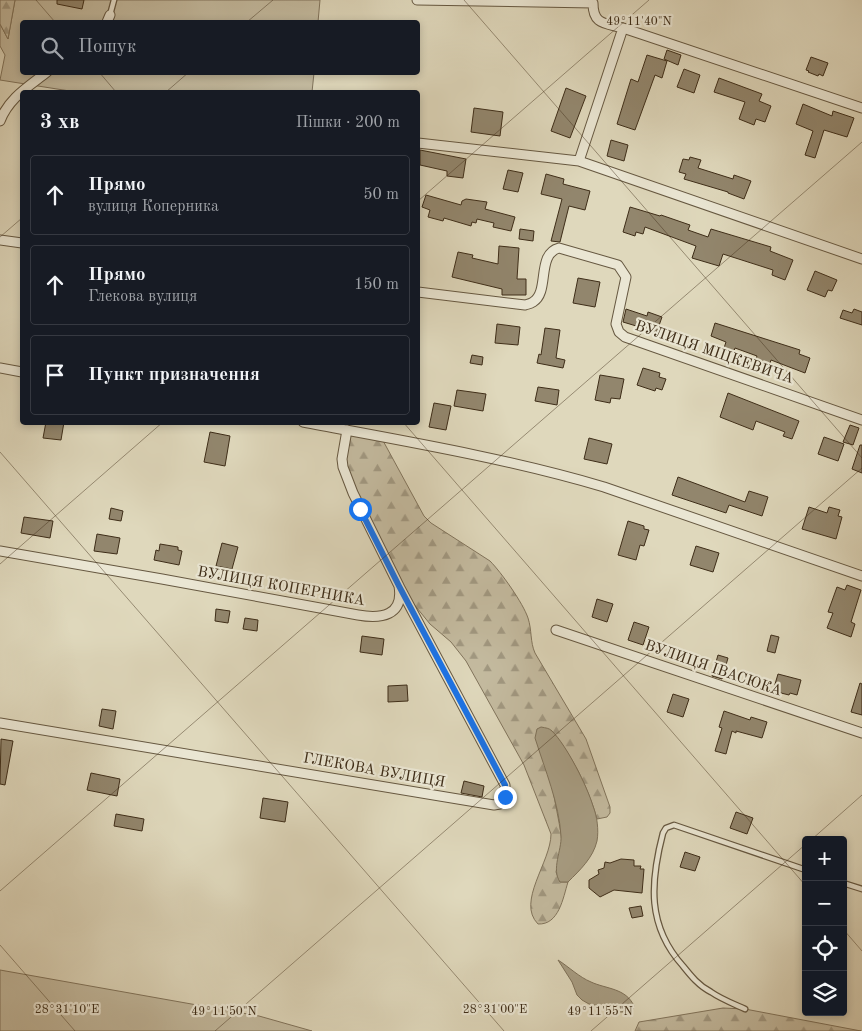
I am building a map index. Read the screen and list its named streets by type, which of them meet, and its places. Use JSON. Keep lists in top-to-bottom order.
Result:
{
  "streets": {
    "street": [
      "ВУЛИЦЯ МІЦКЕВИЧА",
      "ВУЛИЦЯ КОПЕРНИКА",
      "ВУЛИЦЯ ІВАСЮКА",
      "ГЛЕКОВА ВУЛИЦЯ"
    ]
  },
  "crossings": [
    ["ВУЛИЦЯ КОПЕРНИКА", "ГЛЕКОВА ВУЛИЦЯ"]
  ],
  "page": {
    "search": "Пошук",
    "heading": ["3 хв", "Пішки · 200 m"],
    "list": [
      ["Прямо", "вулиця Коперника", "50 m"],
      ["Прямо", "Глекова вулиця", "150 m"],
      "Пункт призначення"
    ],
    "map_buttons": ["+", "−"]
  },
  "coordinates": [
    "49°11'40\"N",
    "28°31'10\"E",
    "28°31'00\"E",
    "49°11'50\"N",
    "49°11'55\"N"
  ]
}
